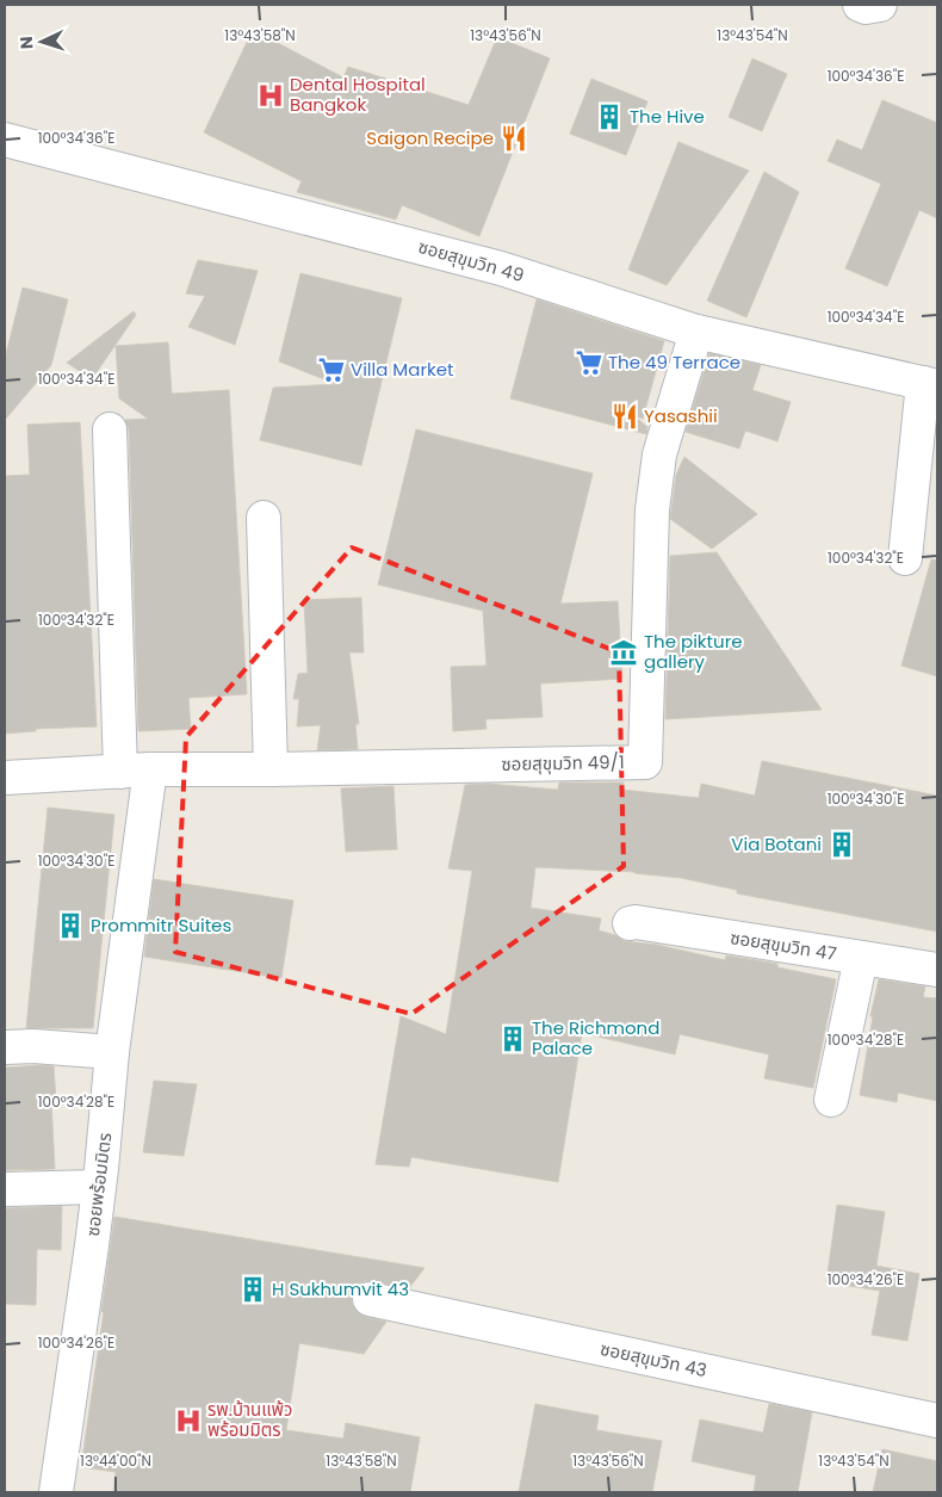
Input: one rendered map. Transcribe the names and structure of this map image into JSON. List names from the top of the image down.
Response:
{
  "streets": {
    "street": [
      "ซอยสุขุมวิท 49",
      "ซอยสุขุมวิท 49/1",
      "ซอยสุขุมวิท 47",
      "ซอยพร้อมมิตร",
      "ซอยสุขุมวิท 43"
    ]
  },
  "crossings": [
    ["ซอยสุขุมวิท 49", "ซอยสุขุมวิท 49/1"],
    ["ซอยสุขุมวิท 49/1", "ซอยพร้อมมิตร"]
  ],
  "places": {
    "hospital": ["Dental Hospital Bangkok", "รพ.บ้านแพ้ว พร้อมมิตร"],
    "building": [
      "The Hive",
      "Via Botani",
      "Prommitr Suites",
      "The Richmond Palace",
      "H Sukhumvit 43"
    ],
    "restaurant": ["Saigon Recipe", "Yasashii"],
    "supermarket": ["The 49 Terrace", "Villa Market"],
    "museum": ["The pikture gallery"]
  },
  "north": "left",
  "coordinates": [
    "13°43'58\"N",
    "13°43'56\"N",
    "13°43'54\"N",
    "100°34'36\"E",
    "100°34'34\"E",
    "100°34'32\"E",
    "100°34'30\"E",
    "100°34'28\"E",
    "100°34'26\"E",
    "13°44'00\"N"
  ]
}
